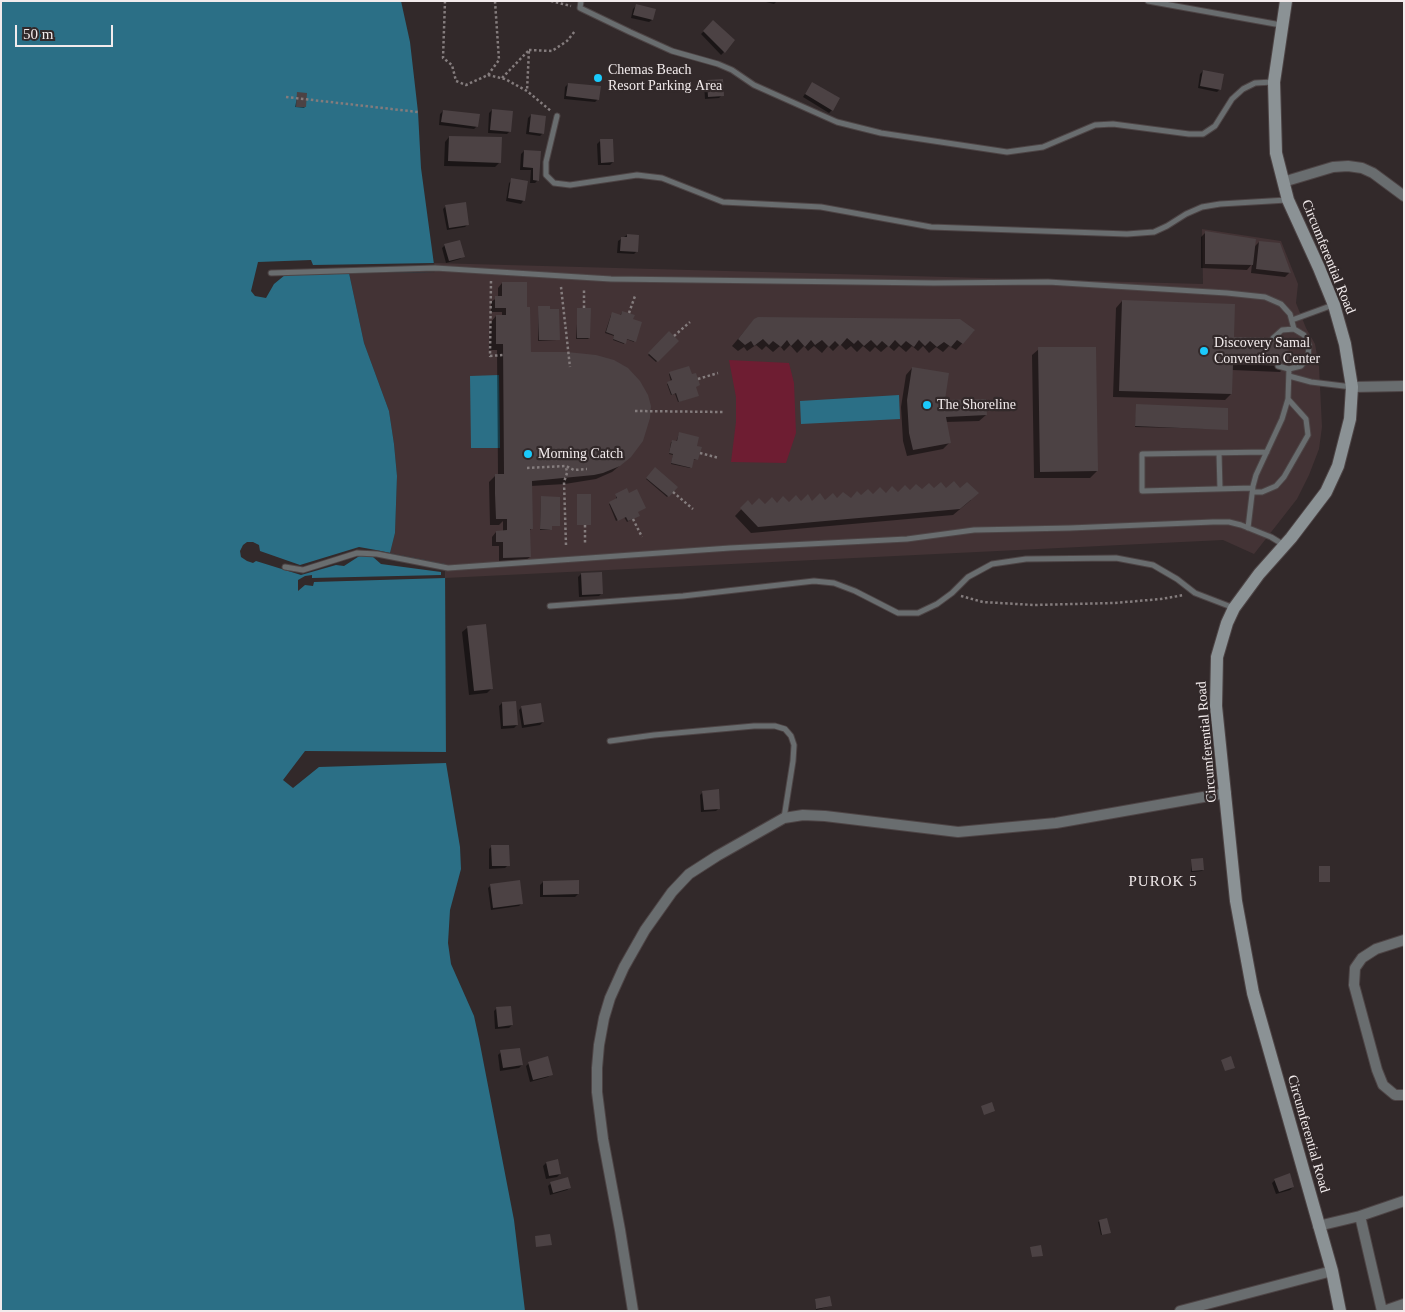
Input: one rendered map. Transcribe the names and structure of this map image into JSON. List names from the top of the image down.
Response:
{
  "streets": {
    "main road": ["Circumferential Road"]
  },
  "districts": ["PUROK 5"],
  "places": [
    "Chemas Beach Resort Parking Area",
    "Discovery Samal Convention Center",
    "The Shoreline",
    "Morning Catch"
  ],
  "scale_bar": "50 m"
}
